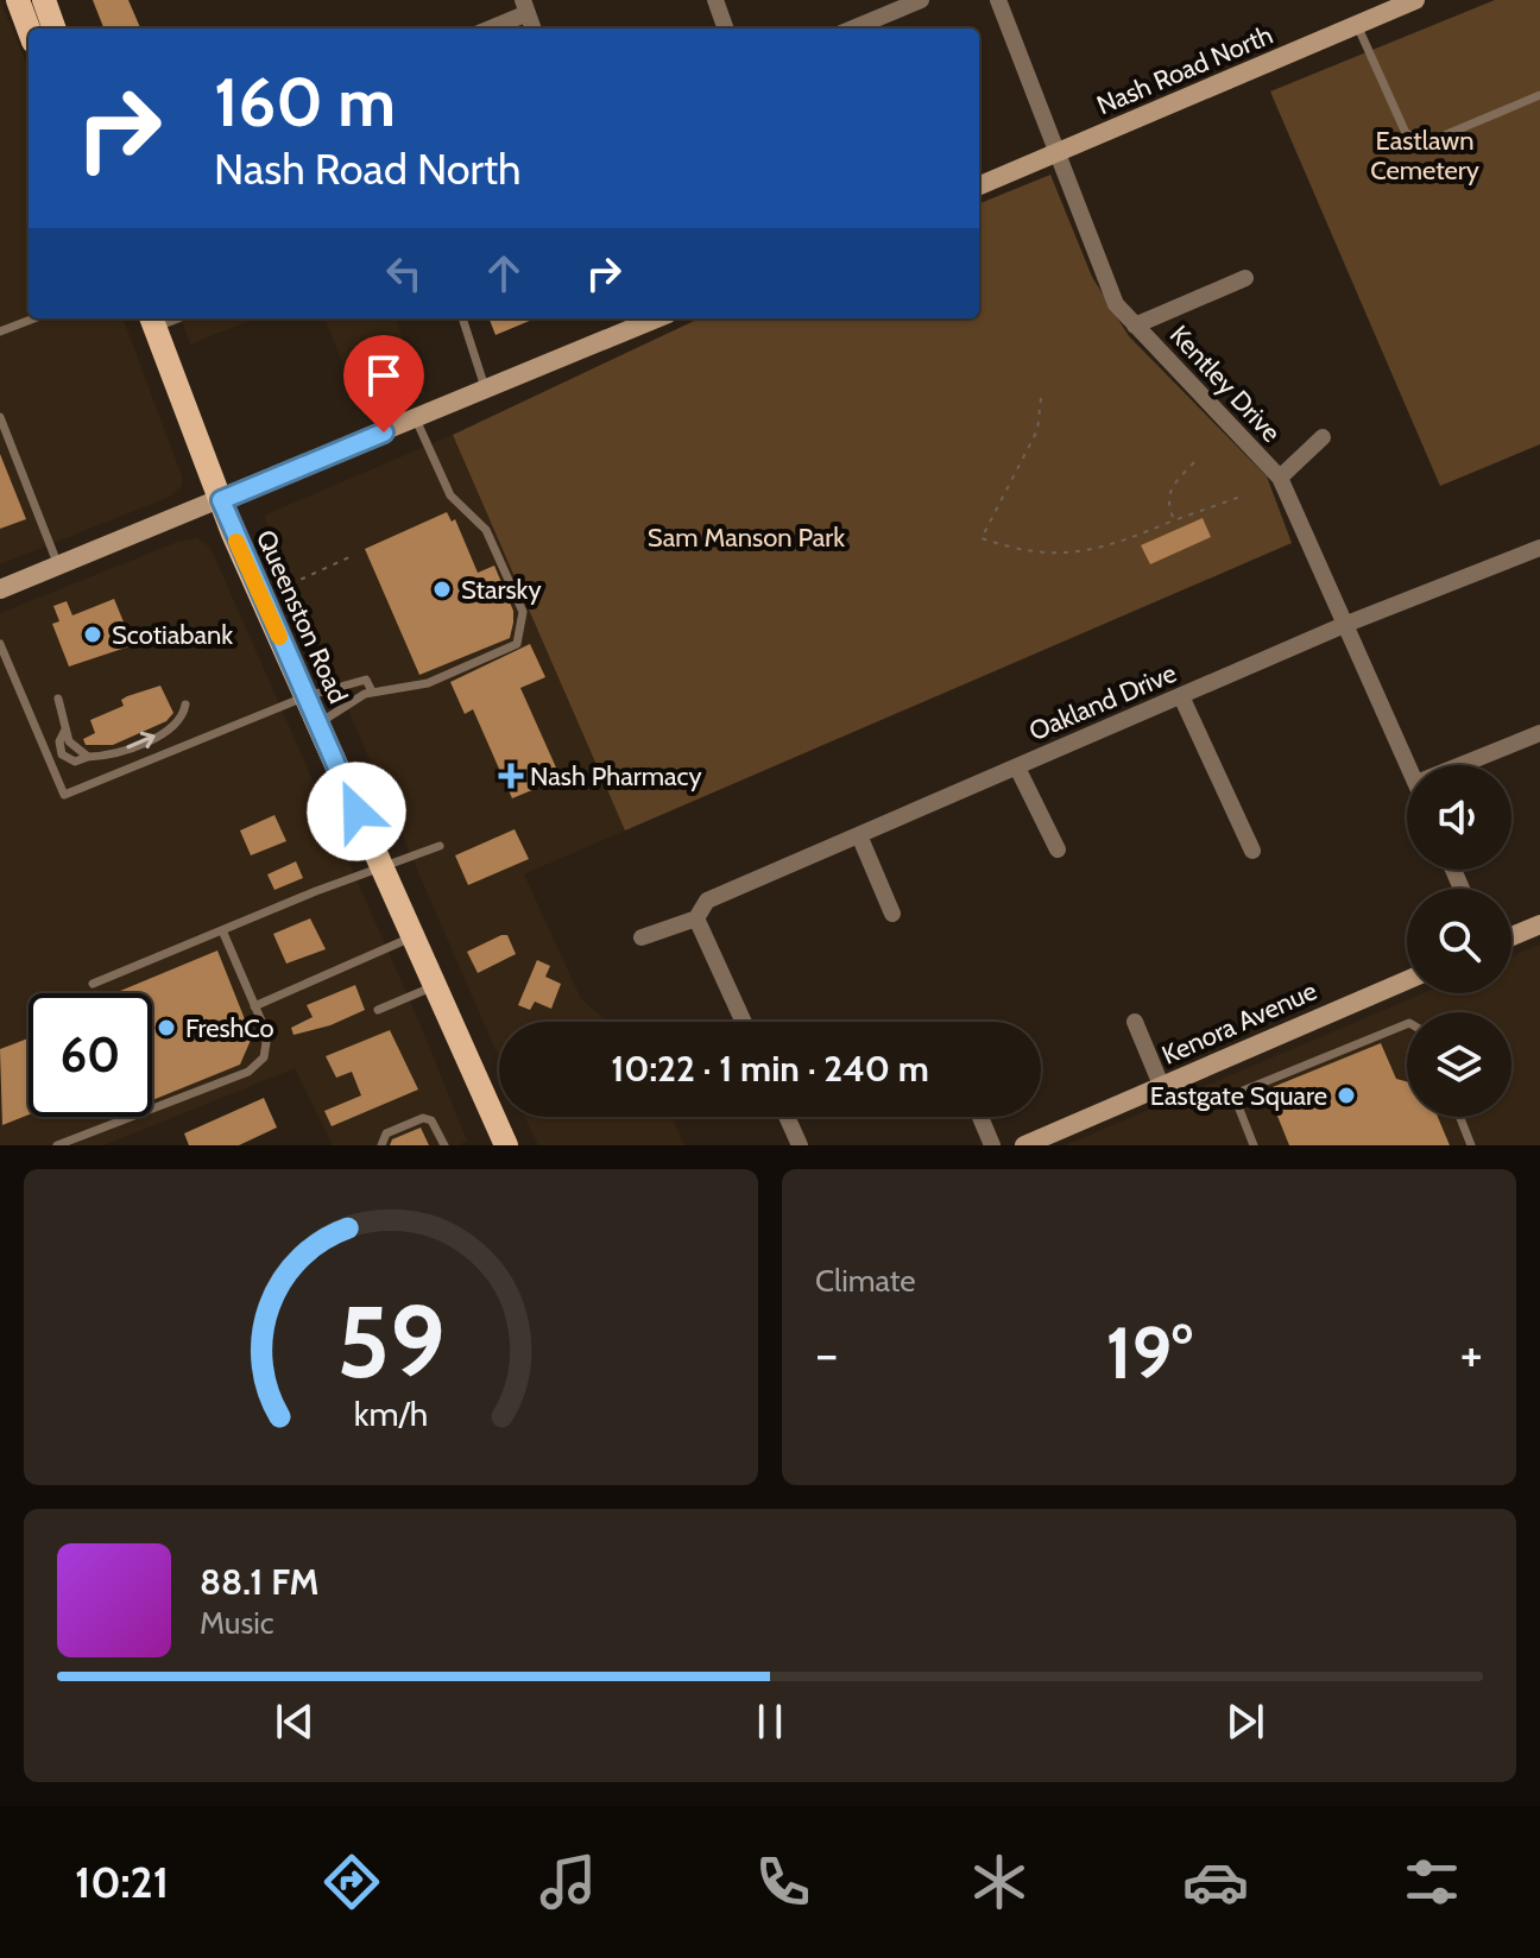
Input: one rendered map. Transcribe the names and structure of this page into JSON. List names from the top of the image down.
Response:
{
  "streets": {
    "main road": ["Nash Road North", "Queenston Road", "Kenora Avenue"],
    "street": ["Kentley Drive", "Oakland Drive"]
  },
  "crossings": [
    ["Nash Road North", "Kentley Drive"],
    ["Kentley Drive", "Oakland Drive"]
  ],
  "parks": ["Eastlawn Cemetery", "Sam Manson Park"],
  "places": {
    "other": [
      "Starsky",
      "Scotiabank",
      "FreshCo",
      "Eastgate Square"
    ],
    "health": ["Nash Pharmacy"]
  },
  "page": {
    "turn": ["160 m", "Nash Road North"],
    "limit": "60",
    "trip": "10:22 · 1 min · 240 m",
    "tile": "Climate",
    "heat": ["−", "19°", "+"],
    "song": ["88.1 FM", "Music"],
    "tabs": "10:21",
    "gauge": ["59", "km/h"]
  }
}
